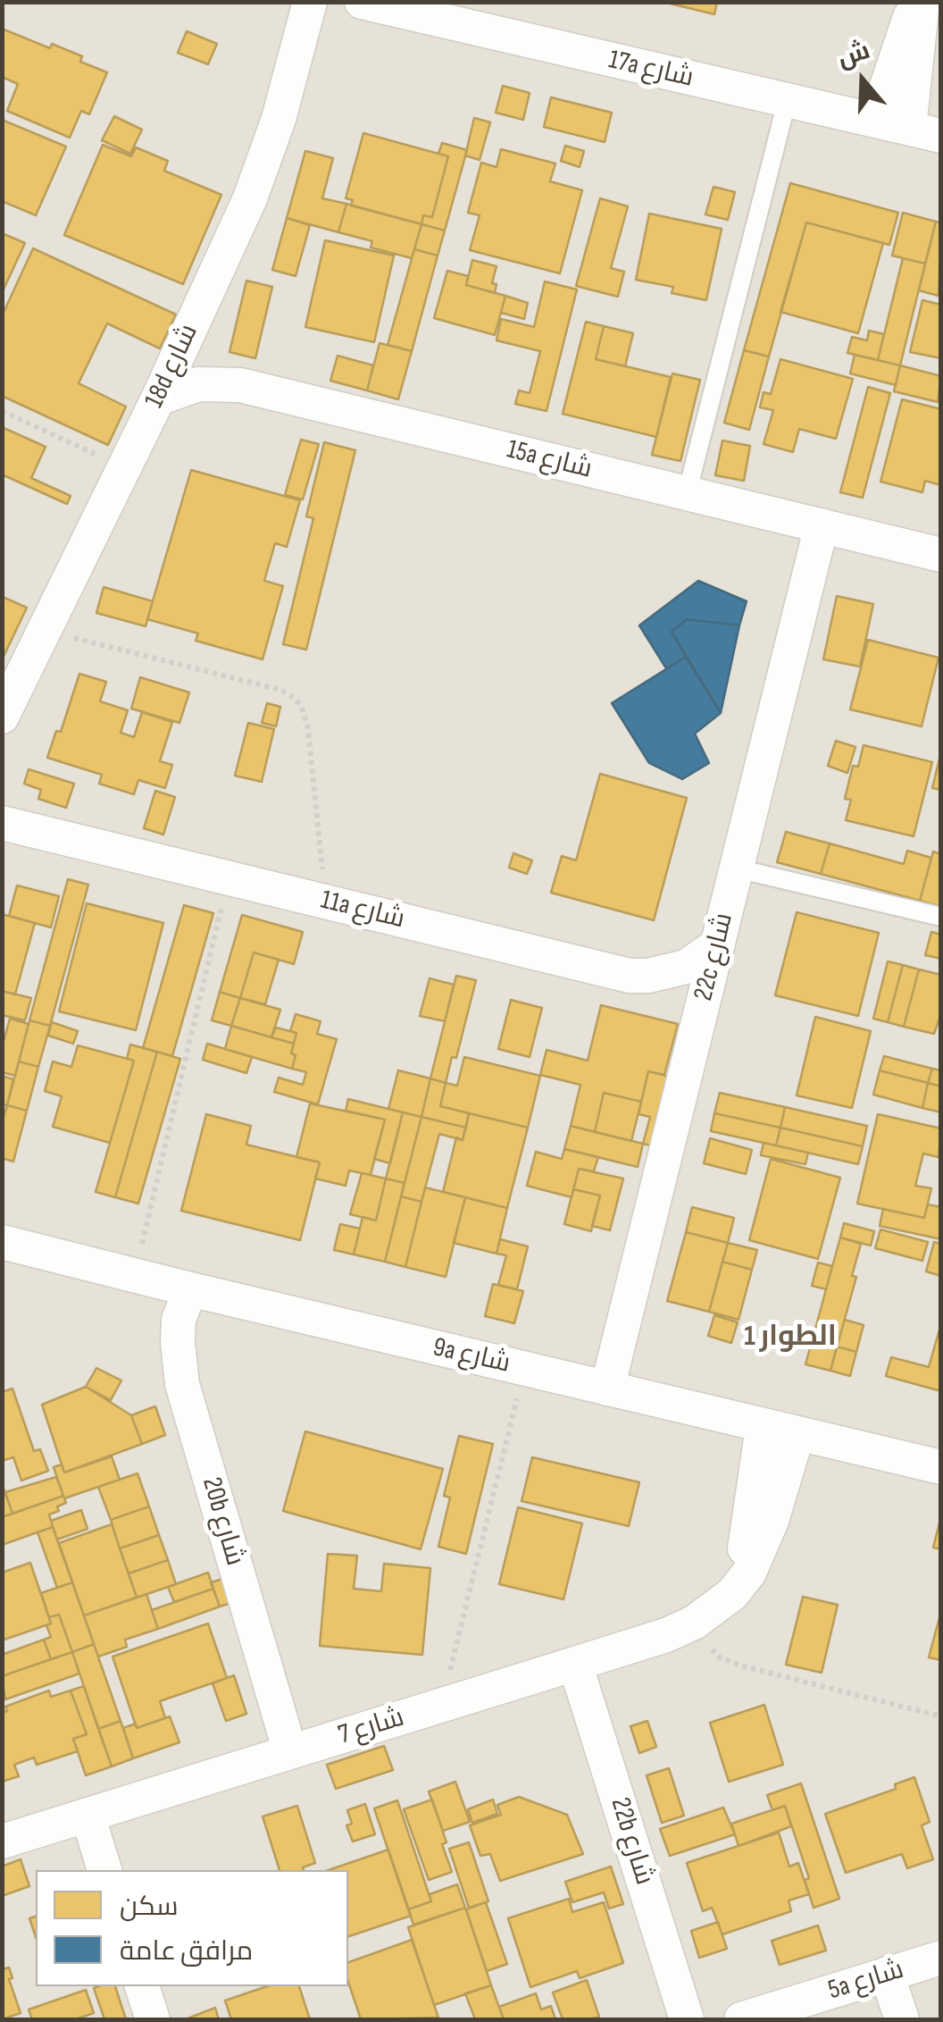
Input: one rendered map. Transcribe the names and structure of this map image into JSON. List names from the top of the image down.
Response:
{
  "streets": {
    "street": [
      "17a شارع",
      "18d شارع",
      "15a شارع",
      "11a شارع",
      "22c شارع",
      "9a شارع",
      "20b شارع",
      "شارع 7",
      "22b شارع",
      "5a شارع"
    ]
  },
  "crossings": [
    ["18d شارع", "15a شارع"],
    ["15a شارع", "22c شارع"],
    ["11a شارع", "22c شارع"],
    ["22c شارع", "9a شارع"],
    ["9a شارع", "20b شارع"],
    ["9a شارع", "شارع 7"],
    ["20b شارع", "شارع 7"],
    ["شارع 7", "22b شارع"]
  ],
  "districts": ["الطوار 1"],
  "legend": ["سكن", "مرافق عامة"],
  "north": "top"
}
